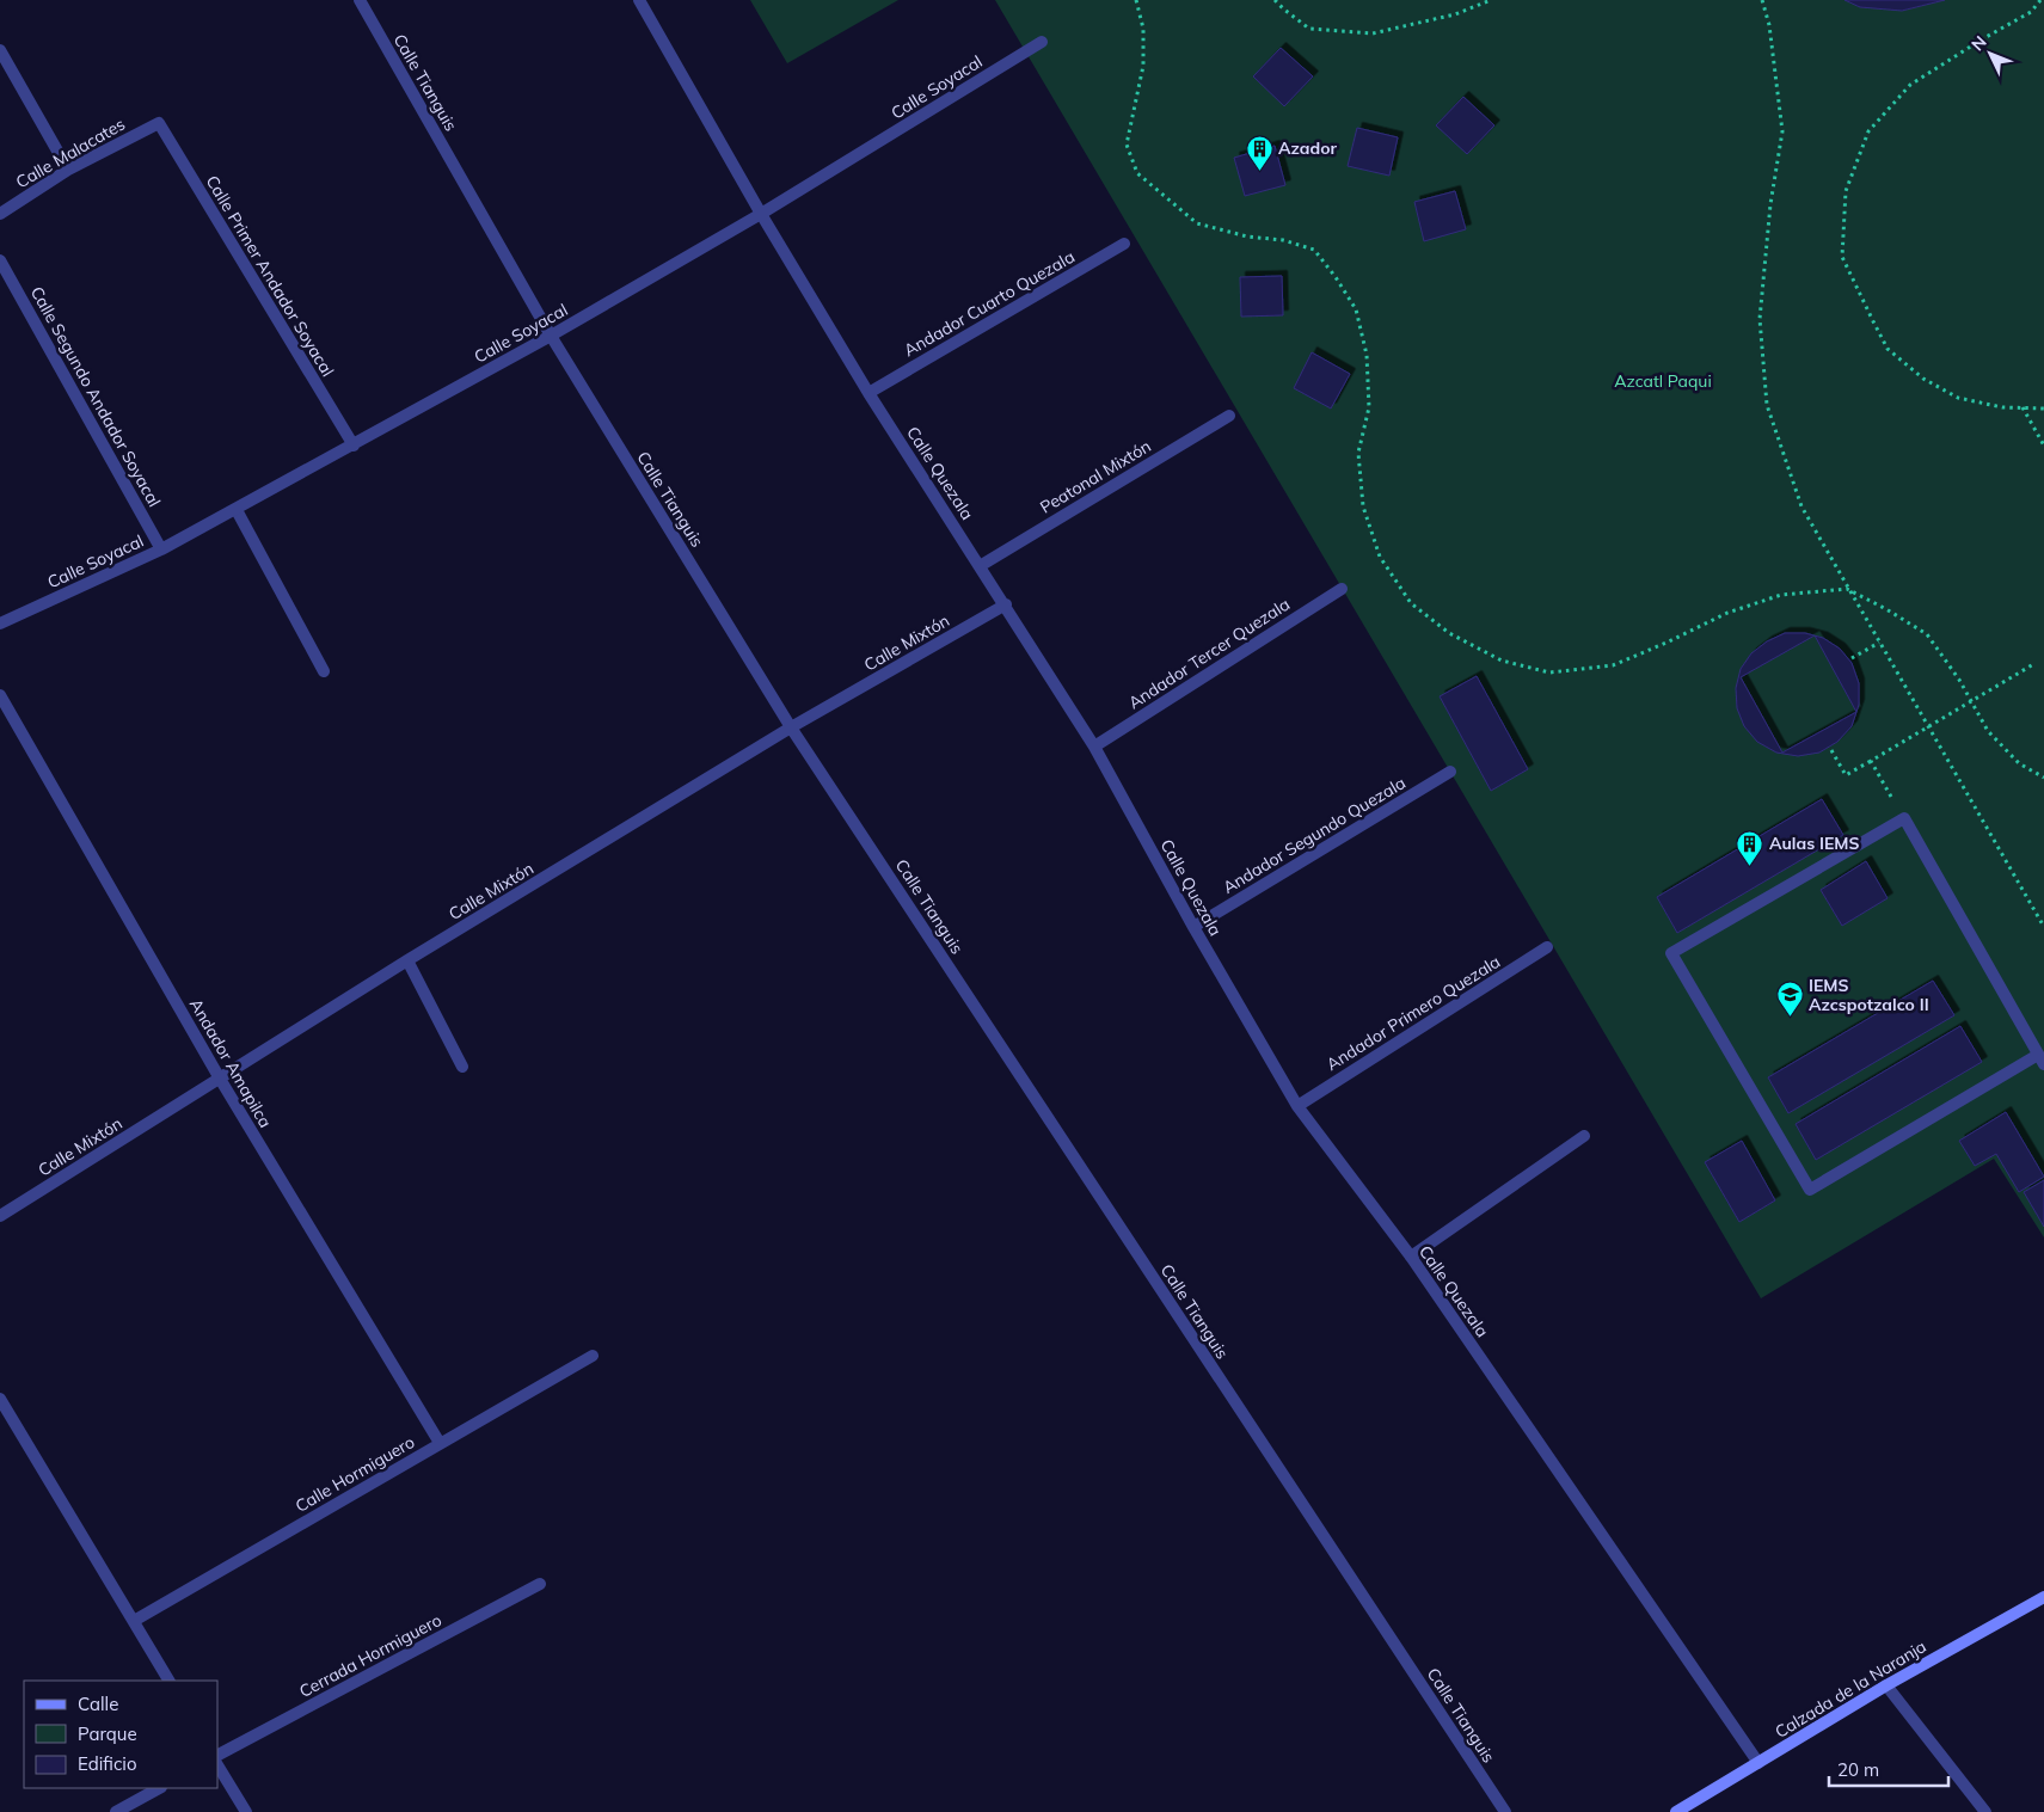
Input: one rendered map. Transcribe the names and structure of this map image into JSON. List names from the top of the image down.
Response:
{
  "streets": {
    "main road": ["Calzada de la Naranja"],
    "street": [
      "Calle Tianguis",
      "Calle Soyacal",
      "Calle Malacates",
      "Calle Primer Andador Soyacal",
      "Andador Cuarto Quezala",
      "Calle Segundo Andador Soyacal",
      "Calle Quezala",
      "Peatonal Mixtón",
      "Calle Mixtón",
      "Andador Tercer Quezala",
      "Andador Segundo Quezala",
      "Andador Primero Quezala",
      "Andador Amapilca",
      "Calle Hormiguero",
      "Cerrada Hormiguero"
    ]
  },
  "crossings": [
    ["Calle Tianguis", "Calle Soyacal"],
    ["Calle Tianguis", "Calle Mixtón"],
    ["Calle Soyacal", "Calle Primer Andador Soyacal"],
    ["Calle Soyacal", "Calle Segundo Andador Soyacal"],
    ["Calle Soyacal", "Calle Quezala"],
    ["Calle Malacates", "Calle Primer Andador Soyacal"],
    ["Andador Cuarto Quezala", "Calle Quezala"],
    ["Calle Quezala", "Peatonal Mixtón"],
    ["Calle Quezala", "Calle Mixtón"],
    ["Calle Quezala", "Andador Tercer Quezala"],
    ["Calle Quezala", "Andador Segundo Quezala"],
    ["Calle Quezala", "Andador Primero Quezala"],
    ["Calle Quezala", "Calzada de la Naranja"],
    ["Calle Mixtón", "Andador Amapilca"],
    ["Andador Amapilca", "Calle Hormiguero"]
  ],
  "parks": ["Azcatl Paqui"],
  "places": {
    "building": ["Azador", "Aulas IEMS"],
    "school or university": ["IEMS Azcspotzalco II"]
  },
  "legend": ["Calle", "Parque", "Edificio"],
  "scale_bar": "20 m",
  "north": "top left"
}
